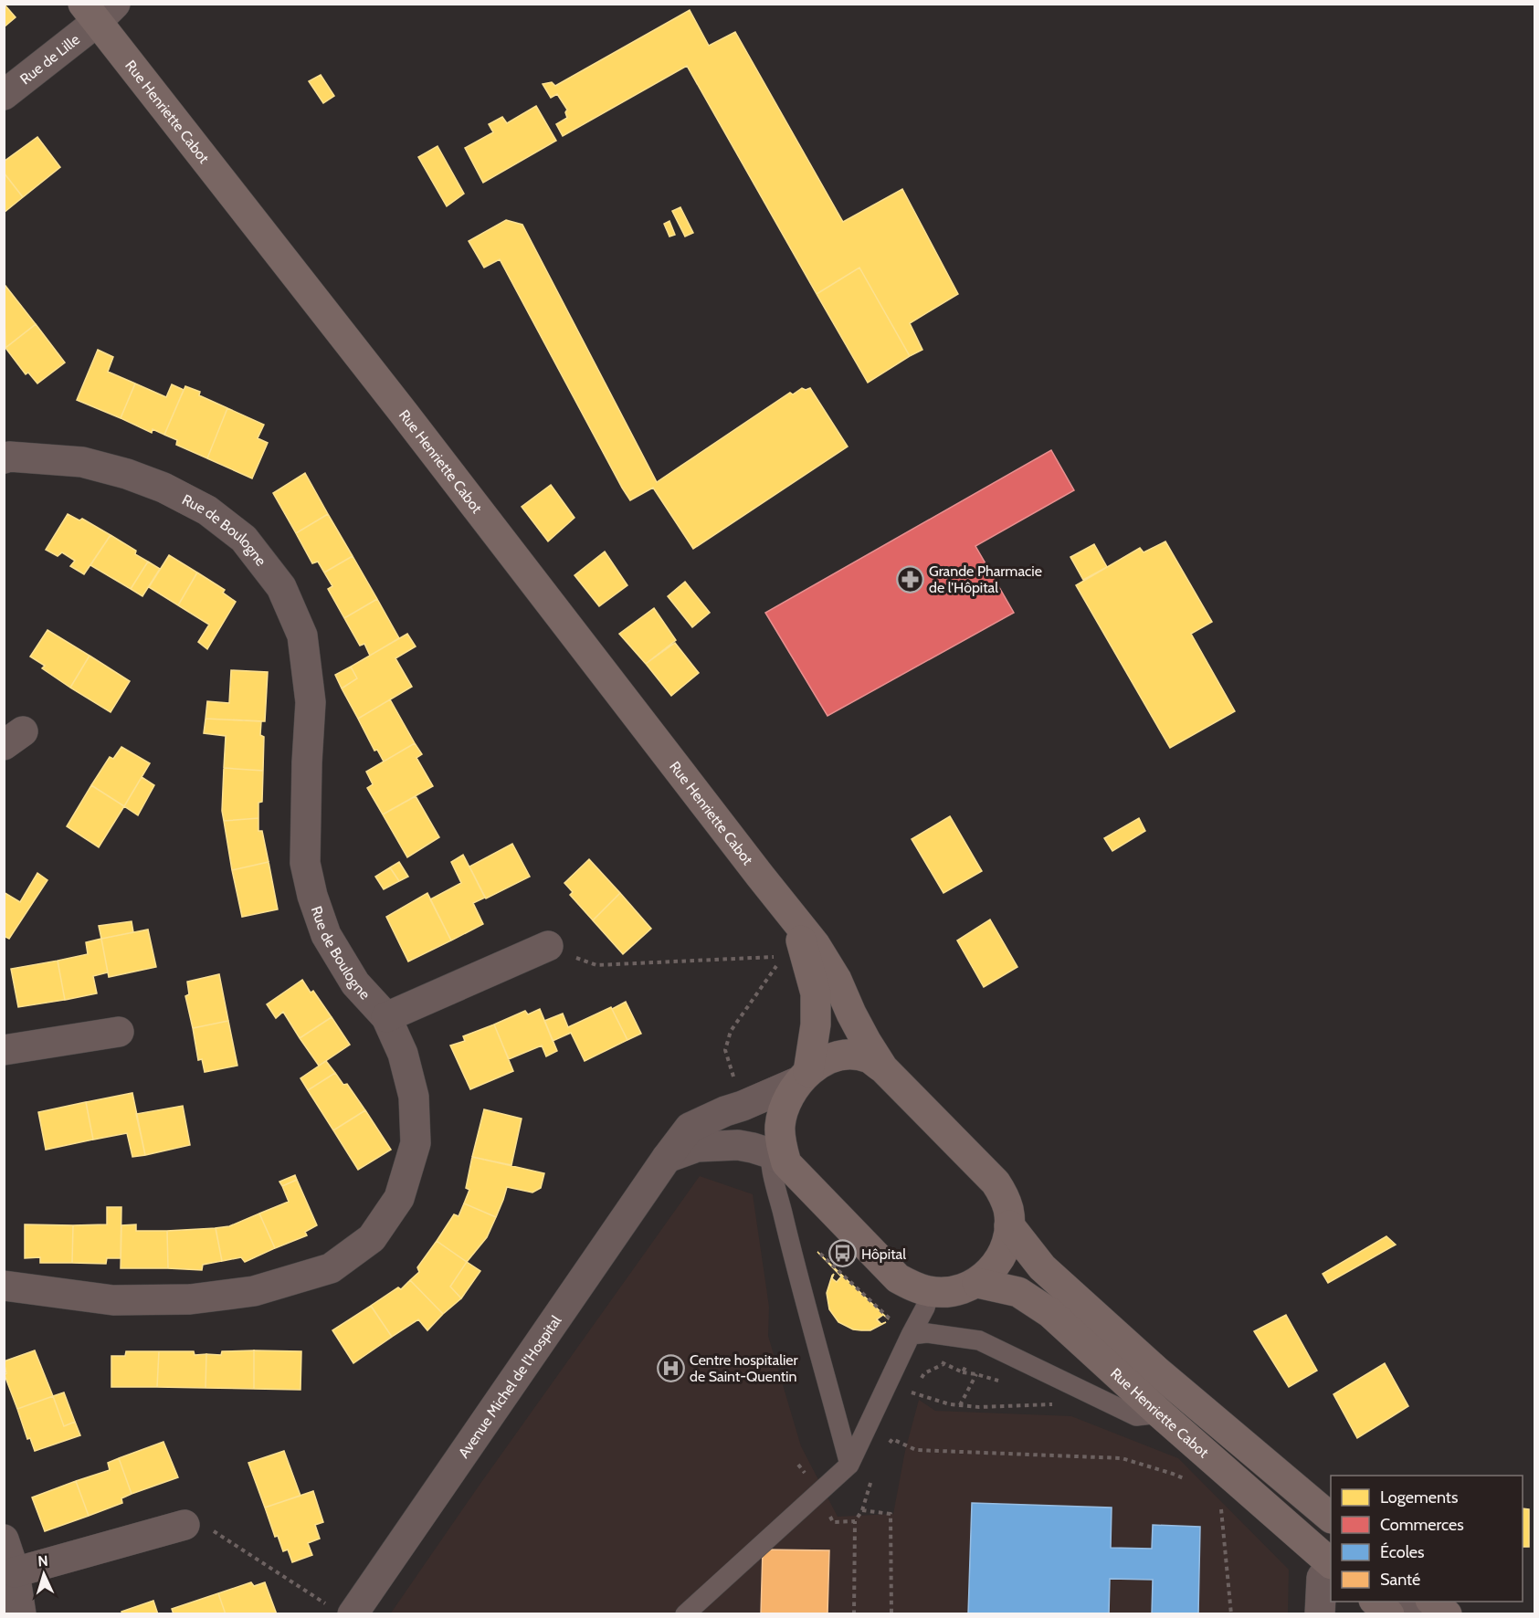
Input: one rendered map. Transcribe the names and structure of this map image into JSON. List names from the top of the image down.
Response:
{
  "streets": {
    "street": [
      "Rue de Lille",
      "Rue Henriette Cabot",
      "Rue de Boulogne",
      "Avenue Michel de l'Hospital"
    ]
  },
  "crossings": [
    ["Rue de Lille", "Rue Henriette Cabot"],
    ["Rue Henriette Cabot", "Avenue Michel de l'Hospital"]
  ],
  "places": {
    "pharmacy": ["Grande Pharmacie de l'Hôpital"],
    "bus stop": ["Hôpital"],
    "hospital": ["Centre hospitalier de Saint-Quentin"]
  },
  "legend": [
    "Logements",
    "Commerces",
    "Écoles",
    "Santé"
  ],
  "north": "top"
}
